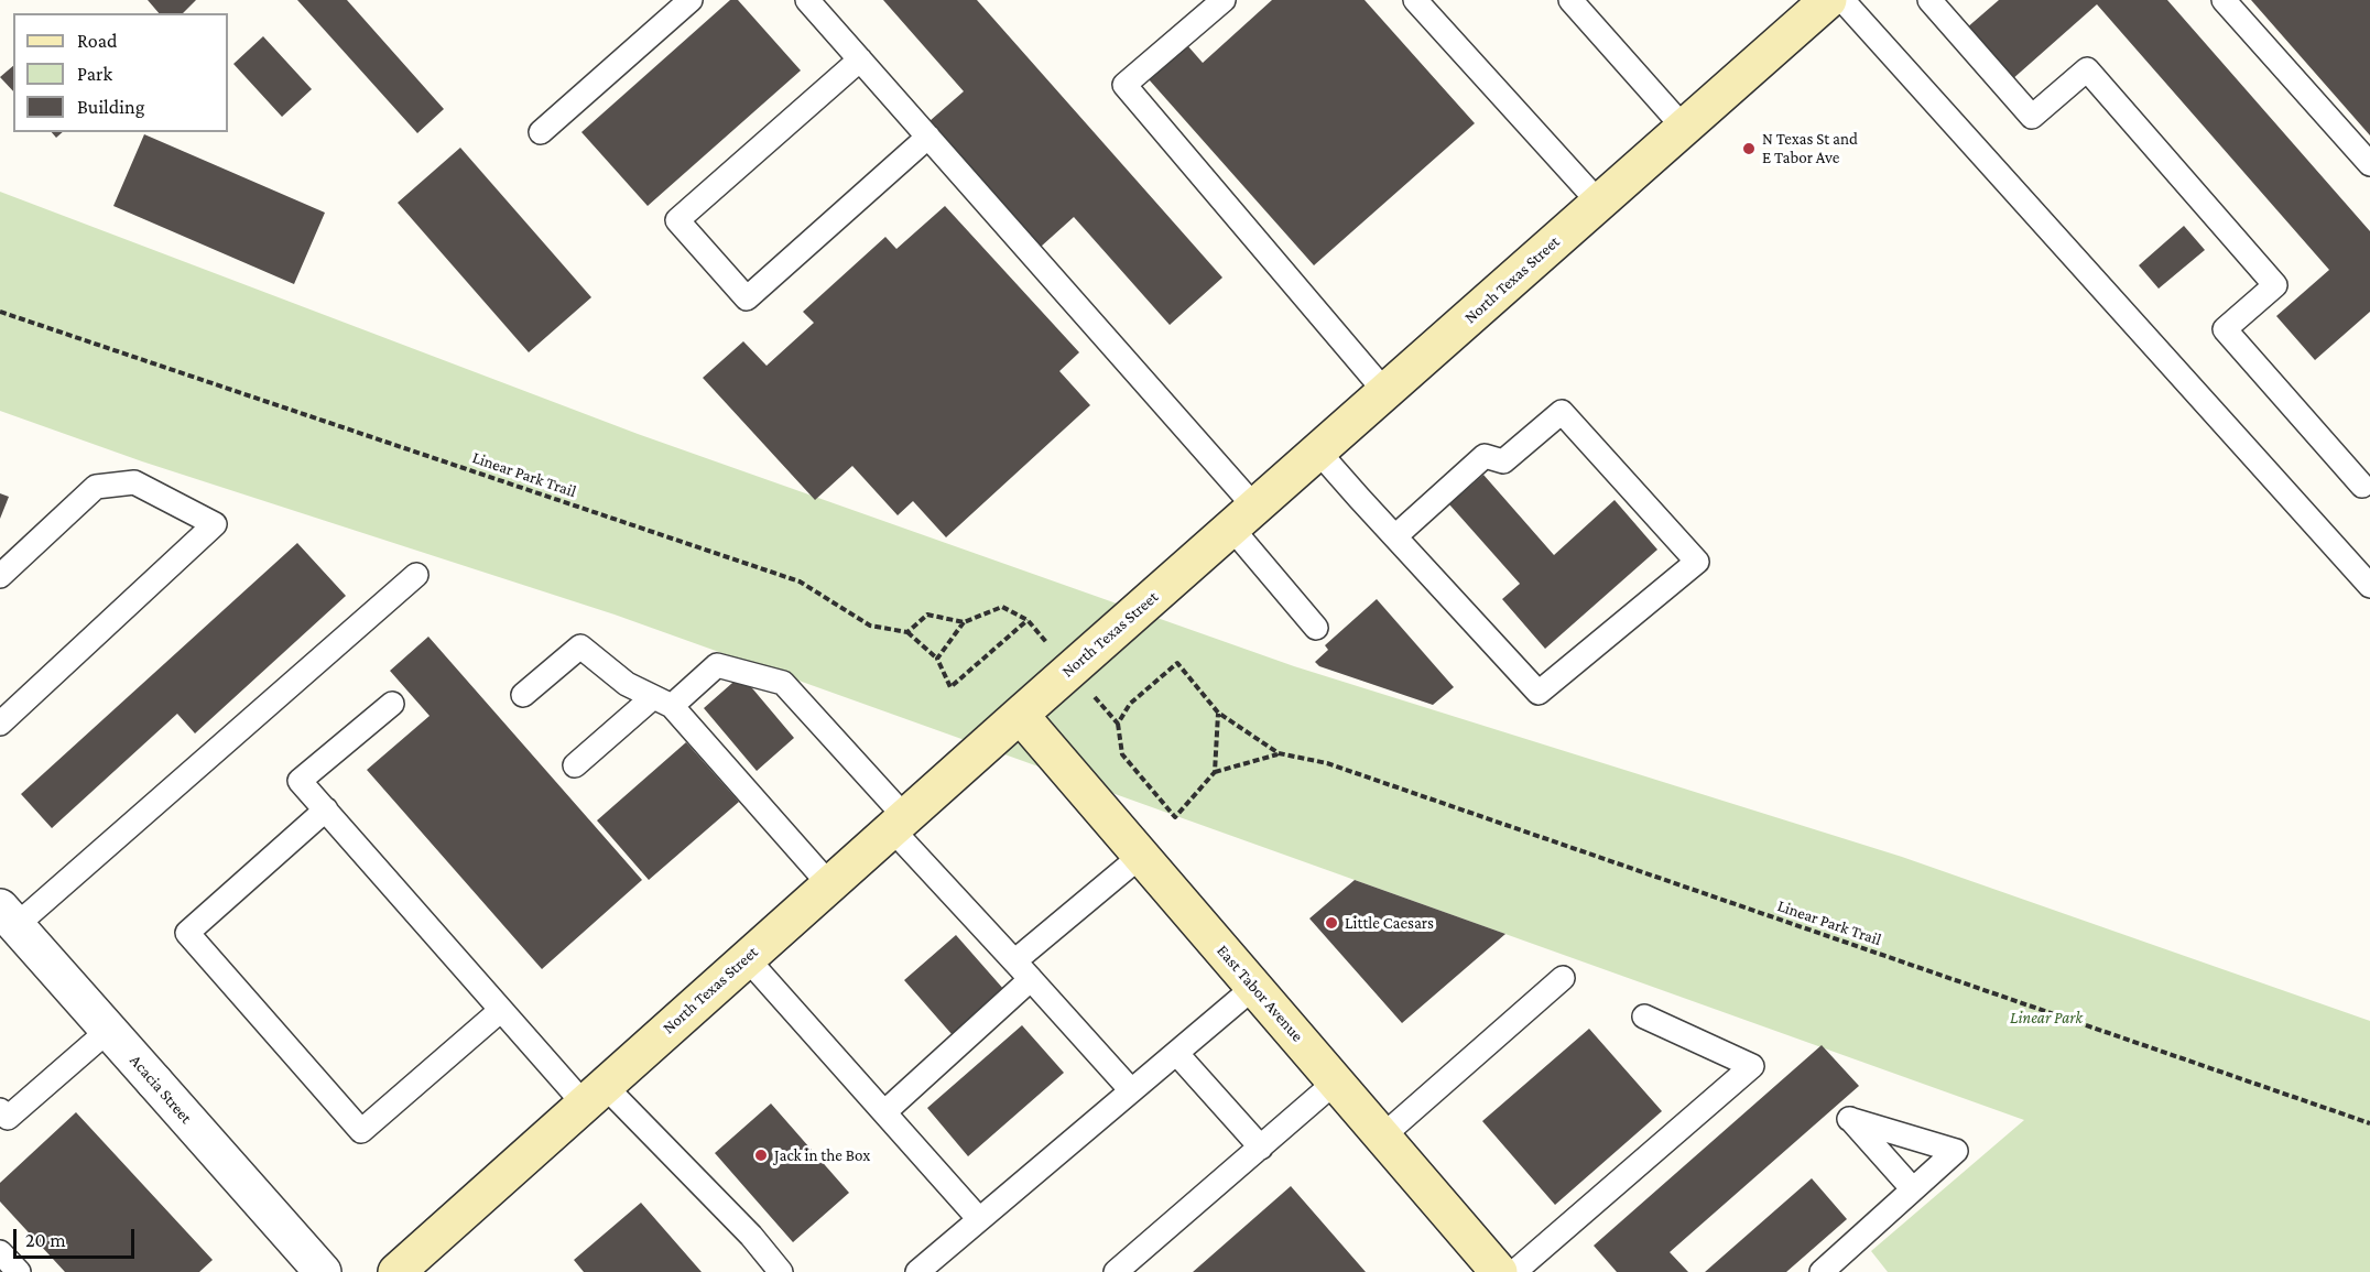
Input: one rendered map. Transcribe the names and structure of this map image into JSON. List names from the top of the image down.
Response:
{
  "streets": {
    "main road": ["North Texas Street", "East Tabor Avenue"],
    "street": ["Acacia Street"],
    "path": ["Linear Park Trail"]
  },
  "crossings": [
    ["North Texas Street", "East Tabor Avenue"]
  ],
  "parks": ["Linear Park"],
  "places": ["N Texas St and E Tabor Ave", "Little Caesars", "Jack in the Box"],
  "legend": ["Road", "Park", "Building"],
  "scale_bar": "20 m"
}
